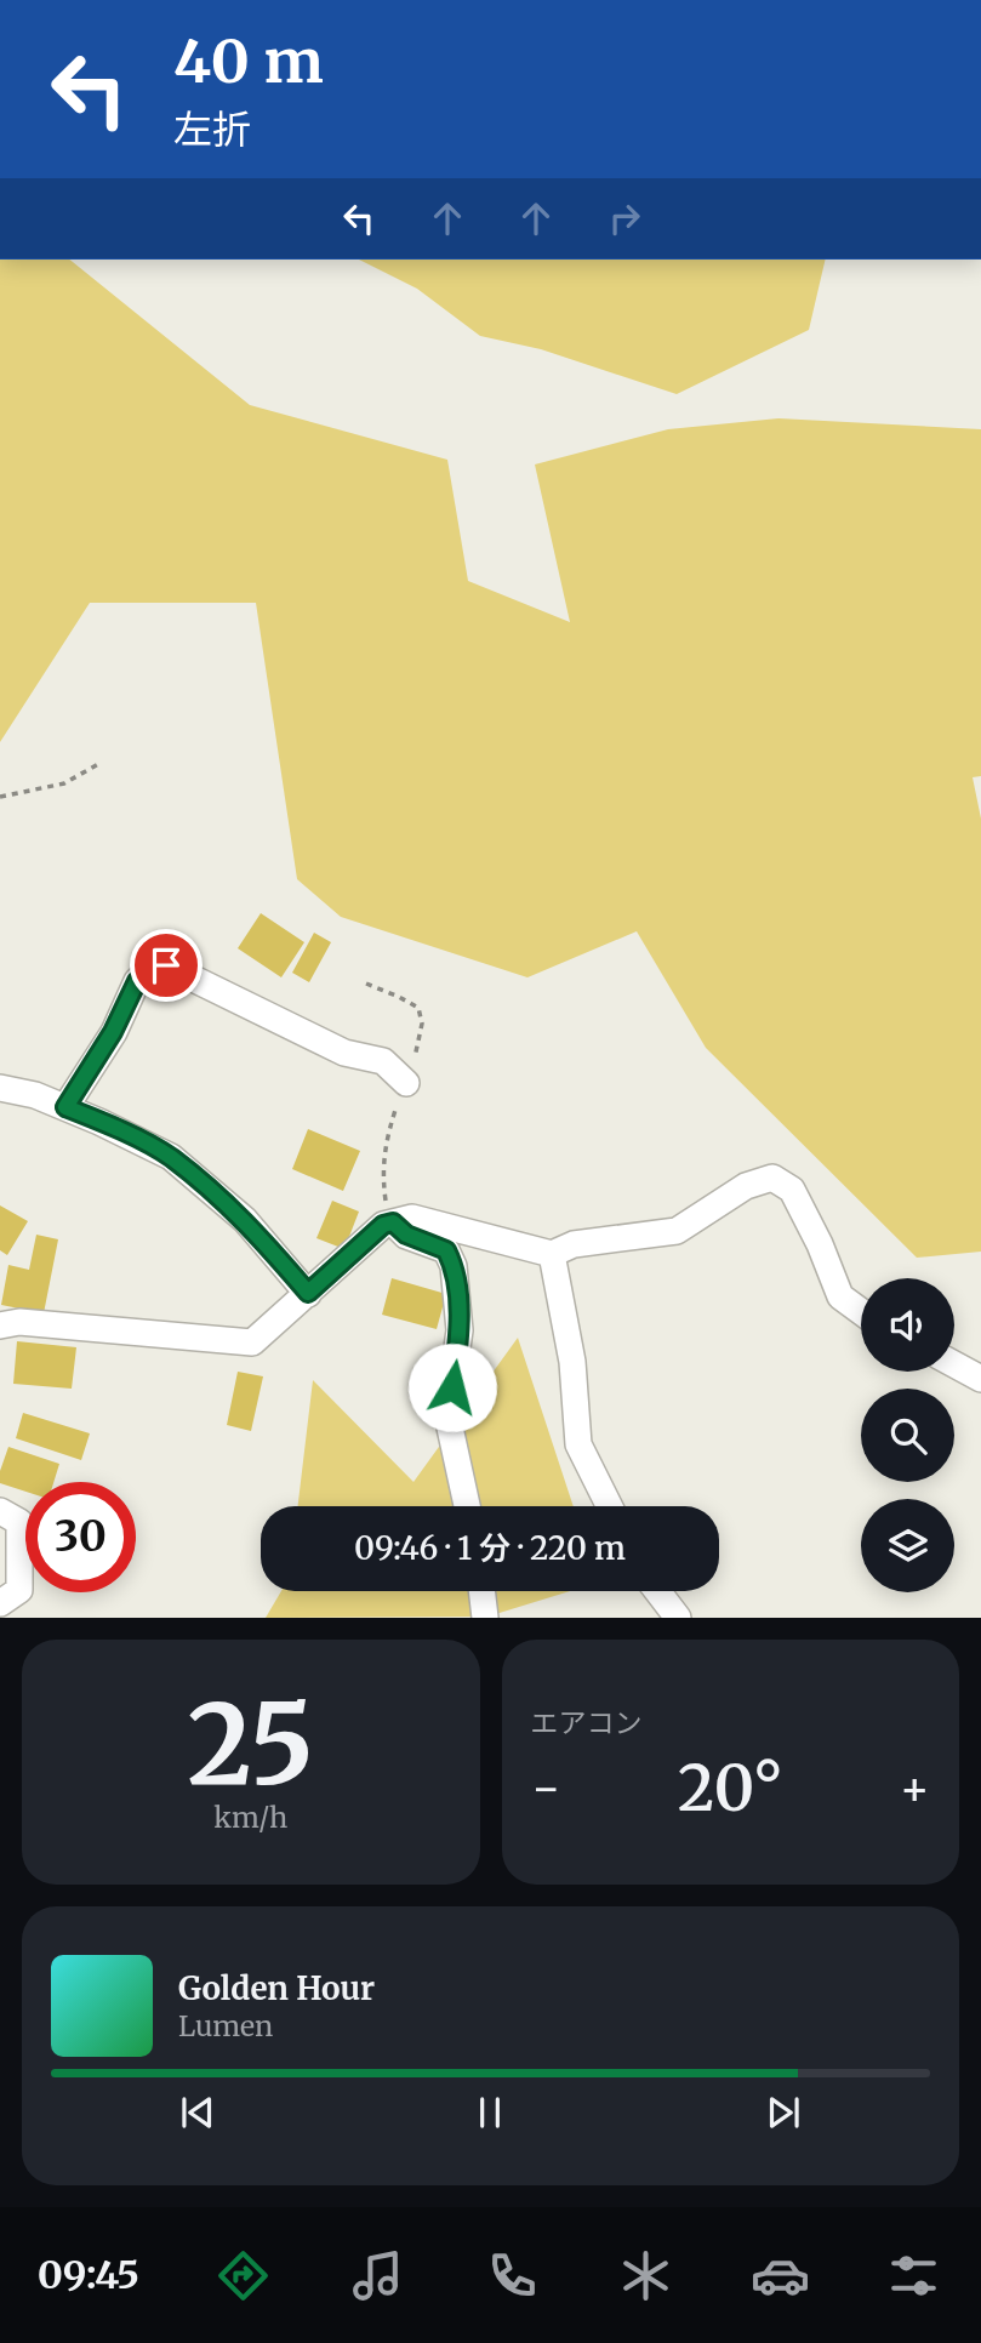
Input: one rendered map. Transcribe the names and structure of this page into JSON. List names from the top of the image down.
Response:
{
  "page": {
    "turn": ["40 m", "左折"],
    "limit": "30",
    "trip": "09:46 · 1 分 · 220 m",
    "tile": [
      ["25", "km/h"],
      "エアコン"
    ],
    "heat": ["−", "20°", "+"],
    "song": ["Golden Hour", "Lumen"],
    "tabs": "09:45"
  }
}
